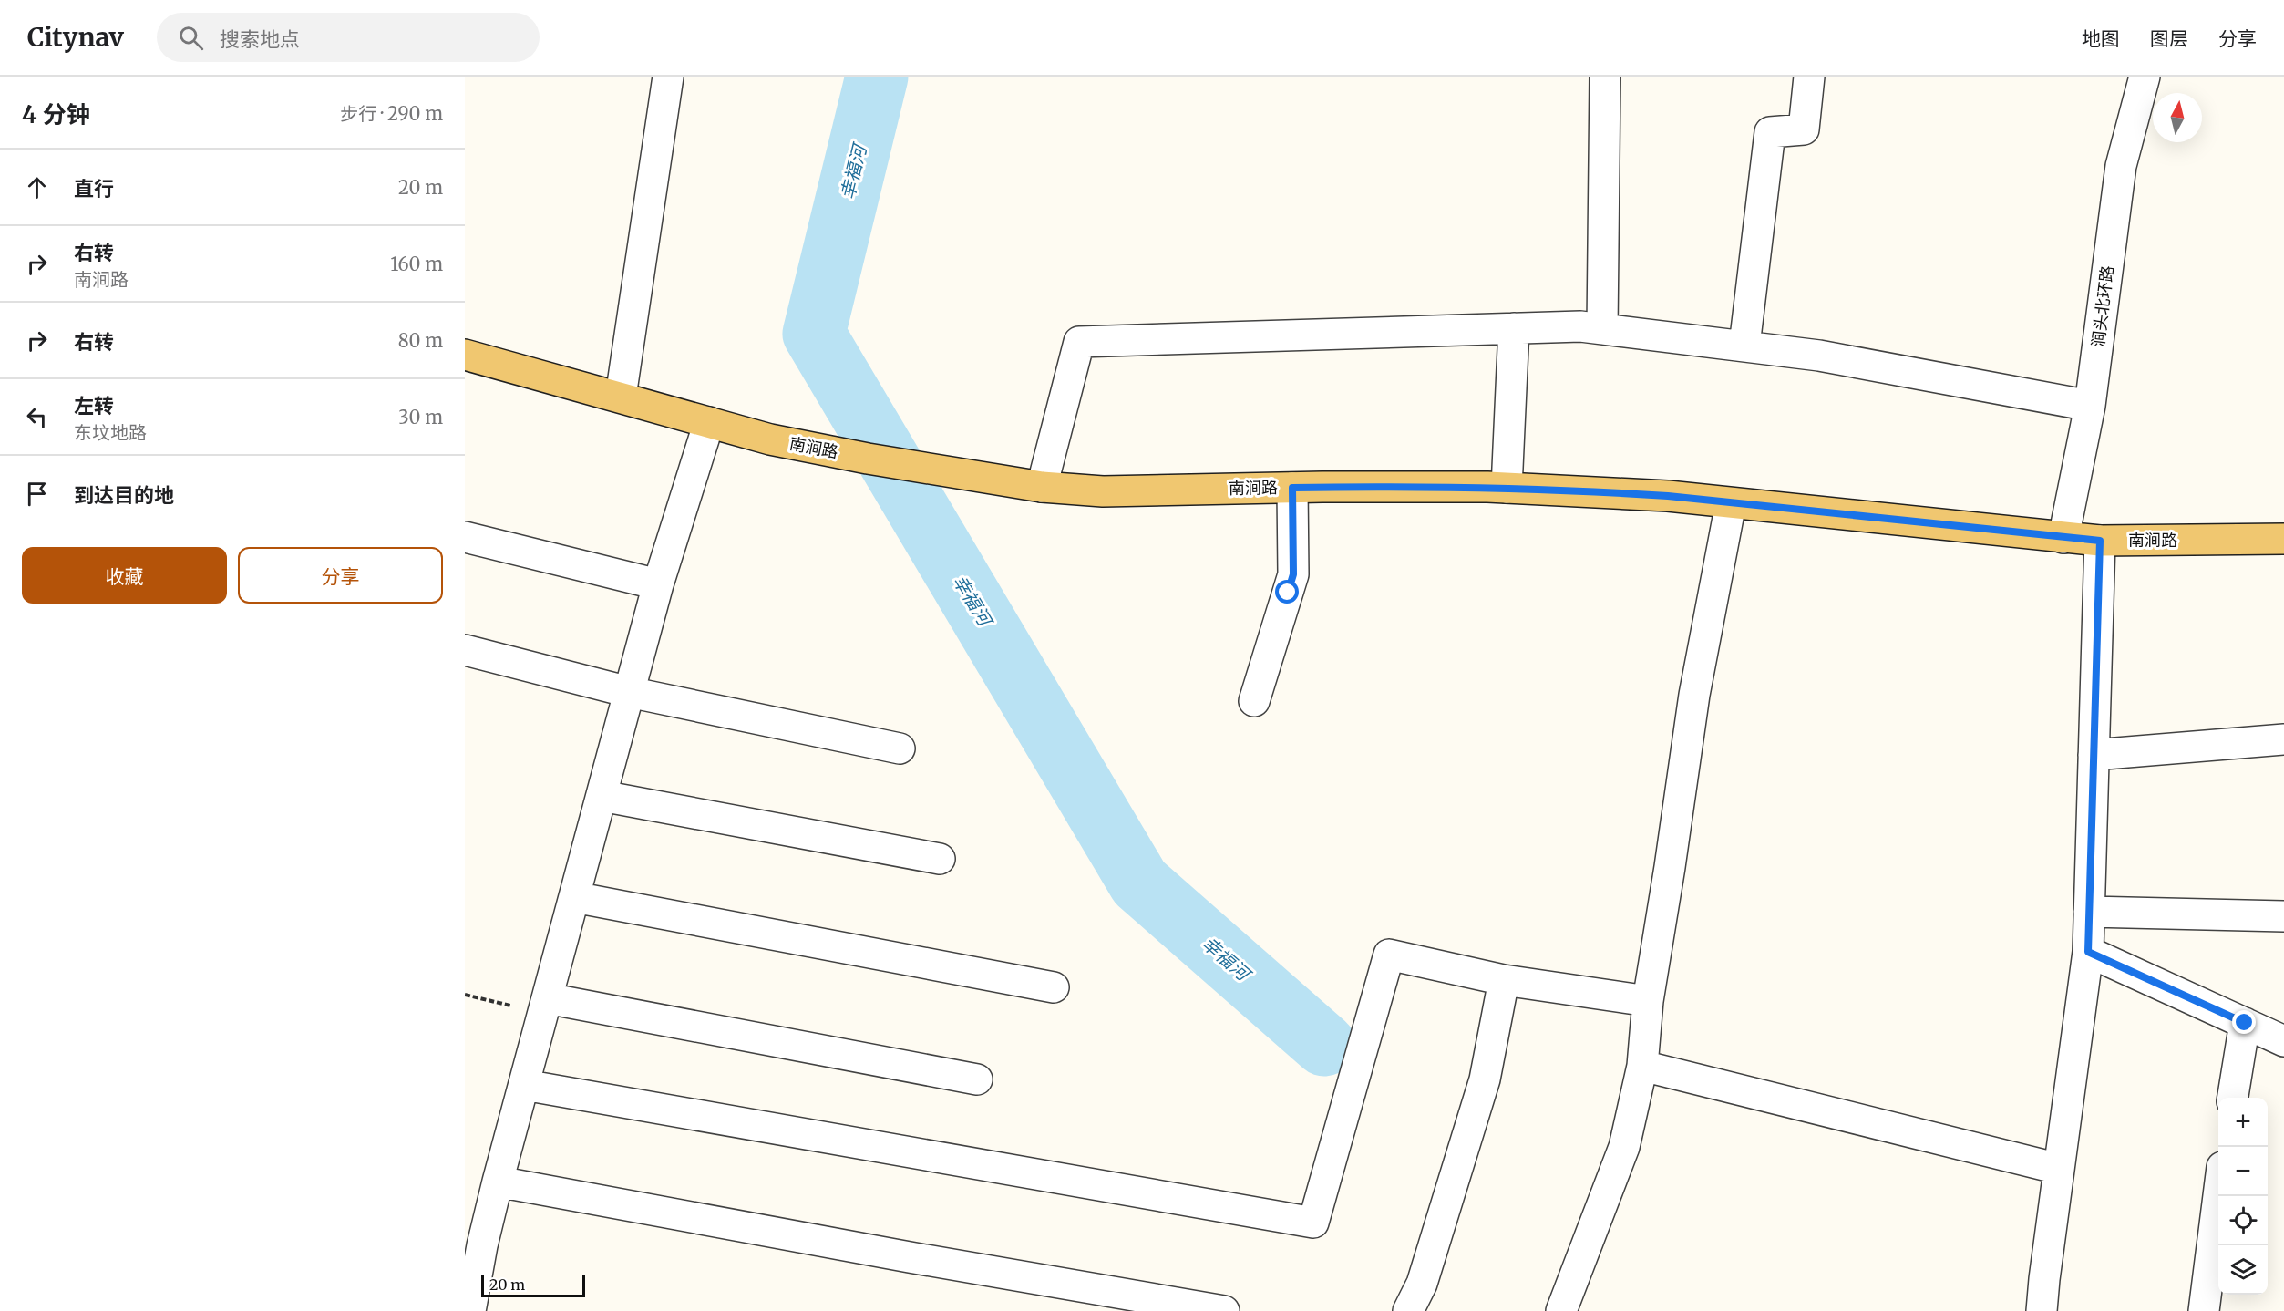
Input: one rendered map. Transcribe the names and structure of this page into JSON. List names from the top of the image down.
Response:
{
  "streets": {
    "main road": ["南涧路"],
    "street": ["涧头北环路"]
  },
  "crossings": [
    ["涧头北环路", "南涧路"]
  ],
  "water": ["幸福河"],
  "scale_bar": "20 m",
  "north": "top",
  "page": {
    "header": "Citynav",
    "search": "搜索地点",
    "nav": ["地图", "图层", "分享"],
    "heading": ["4 分钟", "步行 · 290 m"],
    "list": [
      ["直行", "20 m"],
      ["右转", "南涧路", "160 m"],
      ["右转", "80 m"],
      ["左转", "东坟地路", "30 m"],
      "到达目的地"
    ],
    "buttons": ["收藏", "分享"],
    "map_buttons": ["+", "−"],
    "scale": "20 m"
  }
}
